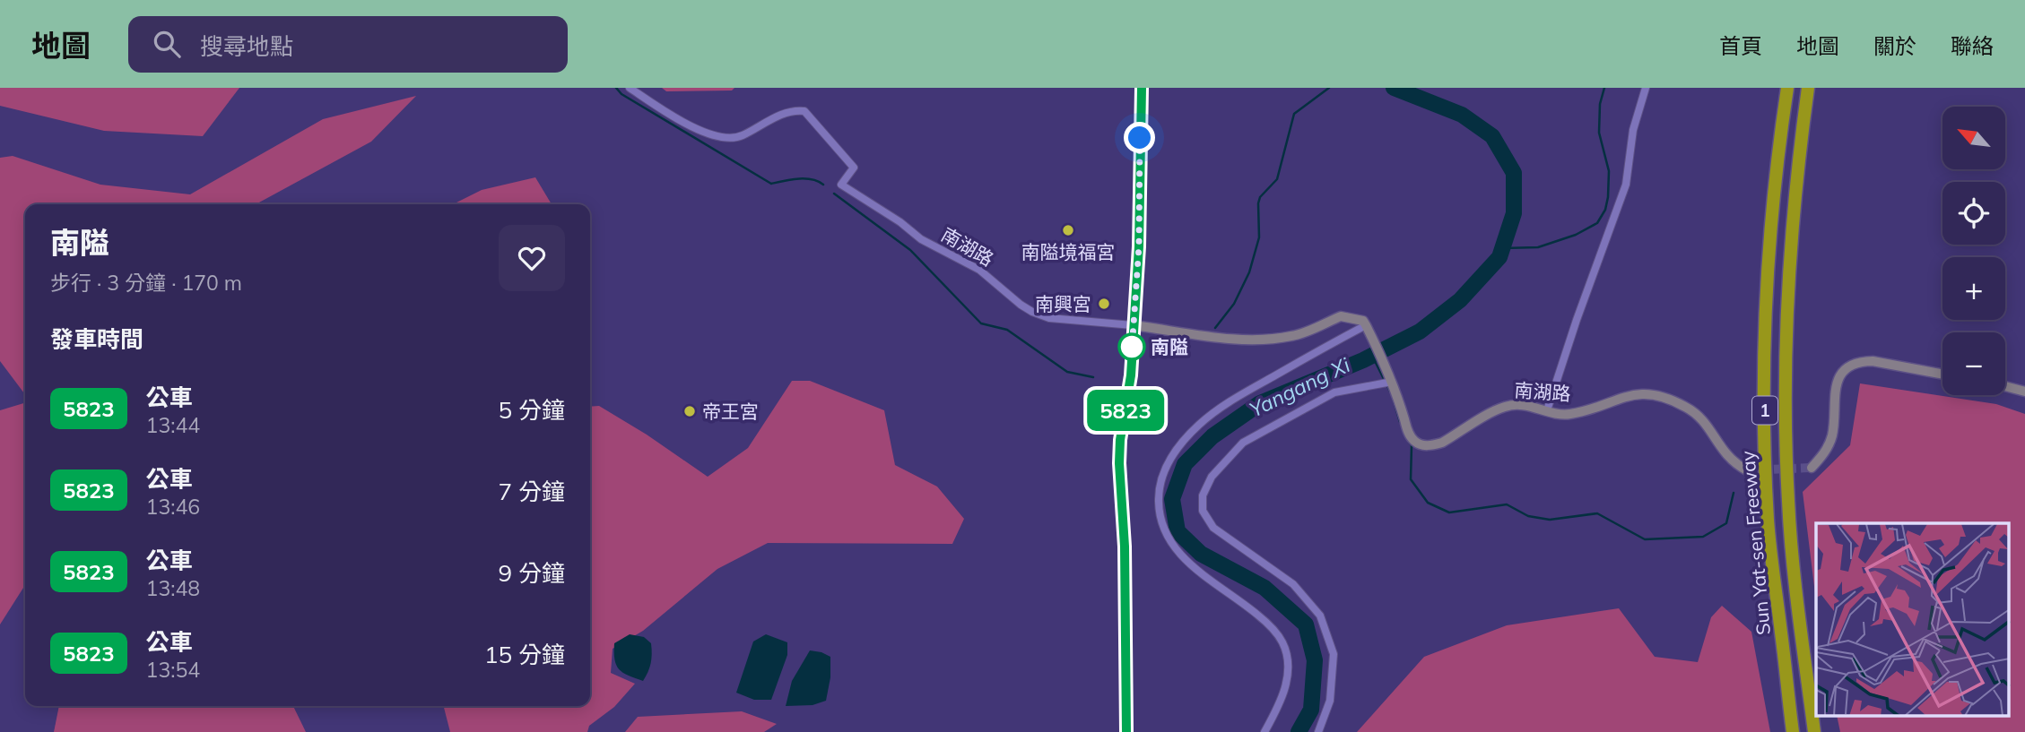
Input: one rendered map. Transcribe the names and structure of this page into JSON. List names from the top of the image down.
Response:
{
  "streets": {
    "highway": ["1", "Sun Yat-sen Freeway"],
    "street": ["南湖路"]
  },
  "water": ["Yangang Xi"],
  "places": [
    "南隘境福宮",
    "南興宮",
    "南隘",
    "帝王宮"
  ],
  "lines": ["bus line 5823"],
  "north": "top left",
  "page": {
    "header": "地圖",
    "search": "搜尋地點",
    "nav": [
      "首頁",
      "地圖",
      "關於",
      "聯絡"
    ],
    "on_map": "5823",
    "map_buttons": ["+", "−"],
    "heading": [
      ["南隘", "步行 · 3 分鐘 · 170 m"],
      "發車時間"
    ],
    "list": [
      {
        "mark": "5823",
        "name": "公車",
        "note": "13:44",
        "value": "5 分鐘"
      },
      {
        "mark": "5823",
        "name": "公車",
        "note": "13:46",
        "value": "7 分鐘"
      },
      {
        "mark": "5823",
        "name": "公車",
        "note": "13:48",
        "value": "9 分鐘"
      },
      {
        "mark": "5823",
        "name": "公車",
        "note": "13:54",
        "value": "15 分鐘"
      }
    ]
  }
}
